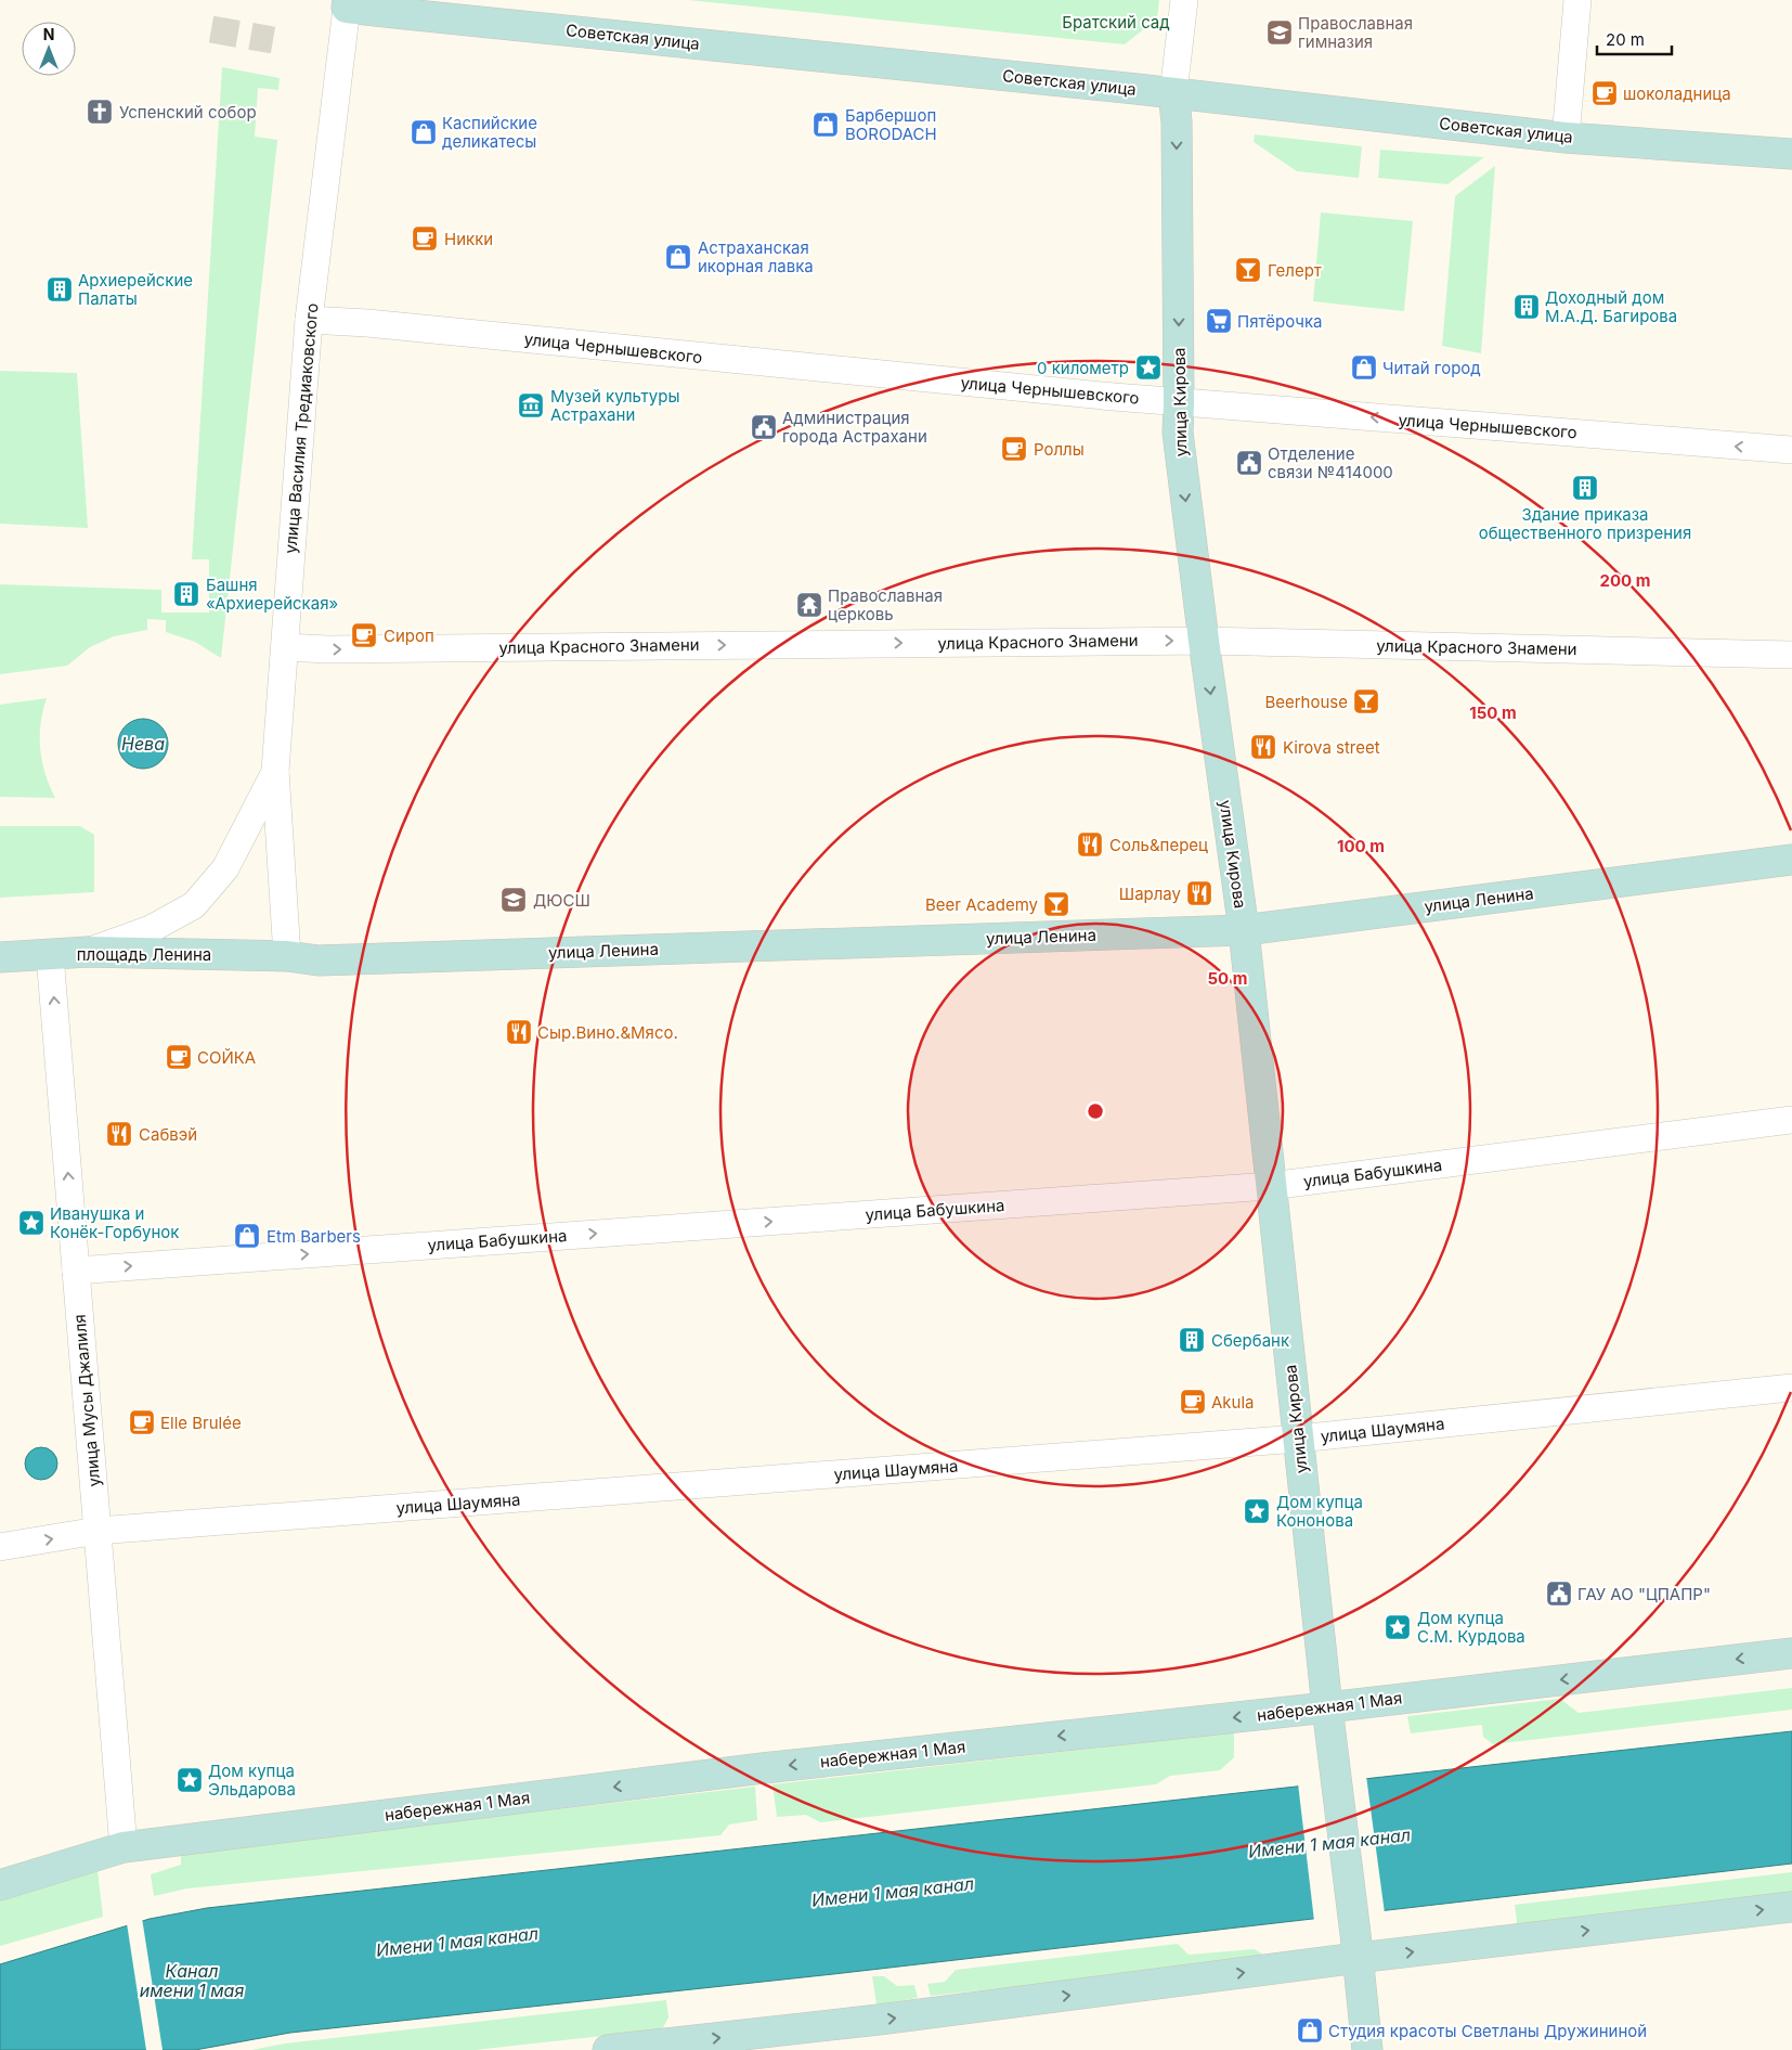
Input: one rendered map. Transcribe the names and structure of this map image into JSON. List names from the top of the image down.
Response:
{
  "streets": {
    "main road": [
      "Советская улица",
      "улица Кирова",
      "улица Ленина",
      "площадь Ленина",
      "набережная 1 Мая"
    ],
    "street": [
      "улица Чернышевского",
      "улица Василия Тредиаковского",
      "улица Красного Знамени",
      "улица Бабушкина",
      "улица Мусы Джалиля",
      "улица Шаумяна"
    ]
  },
  "crossings": [
    ["Советская улица", "улица Кирова"],
    ["Советская улица", "улица Василия Тредиаковского"],
    ["улица Чернышевского", "улица Кирова"],
    ["улица Чернышевского", "улица Василия Тредиаковского"],
    ["улица Кирова", "улица Красного Знамени"],
    ["улица Кирова", "улица Ленина"],
    ["улица Кирова", "улица Бабушкина"],
    ["улица Кирова", "улица Шаумяна"],
    ["улица Кирова", "набережная 1 Мая"],
    ["улица Василия Тредиаковского", "улица Красного Знамени"],
    ["улица Василия Тредиаковского", "улица Ленина"],
    ["улица Василия Тредиаковского", "площадь Ленина"],
    ["улица Ленина", "площадь Ленина"],
    ["площадь Ленина", "улица Мусы Джалиля"],
    ["улица Бабушкина", "улица Мусы Джалиля"],
    ["улица Мусы Джалиля", "улица Шаумяна"],
    ["улица Мусы Джалиля", "набережная 1 Мая"]
  ],
  "one_way": [
    "улица Чернышевского",
    "улица Кирова",
    "улица Красного Знамени",
    "улица Бабушкина",
    "улица Мусы Джалиля"
  ],
  "water": ["Нева", "Имени 1 мая канал", "Канал имени 1 мая"],
  "parks": ["Братский сад"],
  "places": {
    "school or university": ["Православная гимназия", "ДЮСШ"],
    "cafe": [
      "шоколадница",
      "Никки",
      "Роллы",
      "Сироп",
      "СОЙКА",
      "Akula",
      "Elle Brulée"
    ],
    "church": ["Успенский собор"],
    "shop": [
      "Барбершоп BORODACH",
      "Каспийские деликатесы",
      "Астраханская икорная лавка",
      "Читай город",
      "Etm Barbers",
      "Студия красоты Светланы Дружининой"
    ],
    "bar": ["Гелерт", "Beerhouse", "Beer Academy"],
    "building": [
      "Архиерейские Палаты",
      "Доходный дом М.А.Д. Багирова",
      "Здание приказа общественного призрения",
      "Башня «Архиерейская»",
      "Сбербанк"
    ],
    "supermarket": ["Пятёрочка"],
    "place": [
      "0 километр",
      "Иванушка и Конёк-Горбунок",
      "Дом купца Кононова",
      "Дом купца С.М. Курдова",
      "Дом купца Эльдарова"
    ],
    "museum": ["Музей культуры Астрахани"],
    "public building": ["Администрация города Астрахани", "Отделение связи №414000", "ГАУ АО \"ЦПАПР\""],
    "temple": ["Православная церковь"],
    "restaurant": [
      "Kirova street",
      "Соль&перец",
      "Шарлау",
      "Сыр.Вино.&Мясо.",
      "Сабвэй"
    ]
  },
  "scale_bar": "20 m",
  "north": "top",
  "rings": [
    "200 m",
    "150 m",
    "100 m",
    "50 m"
  ]
}
